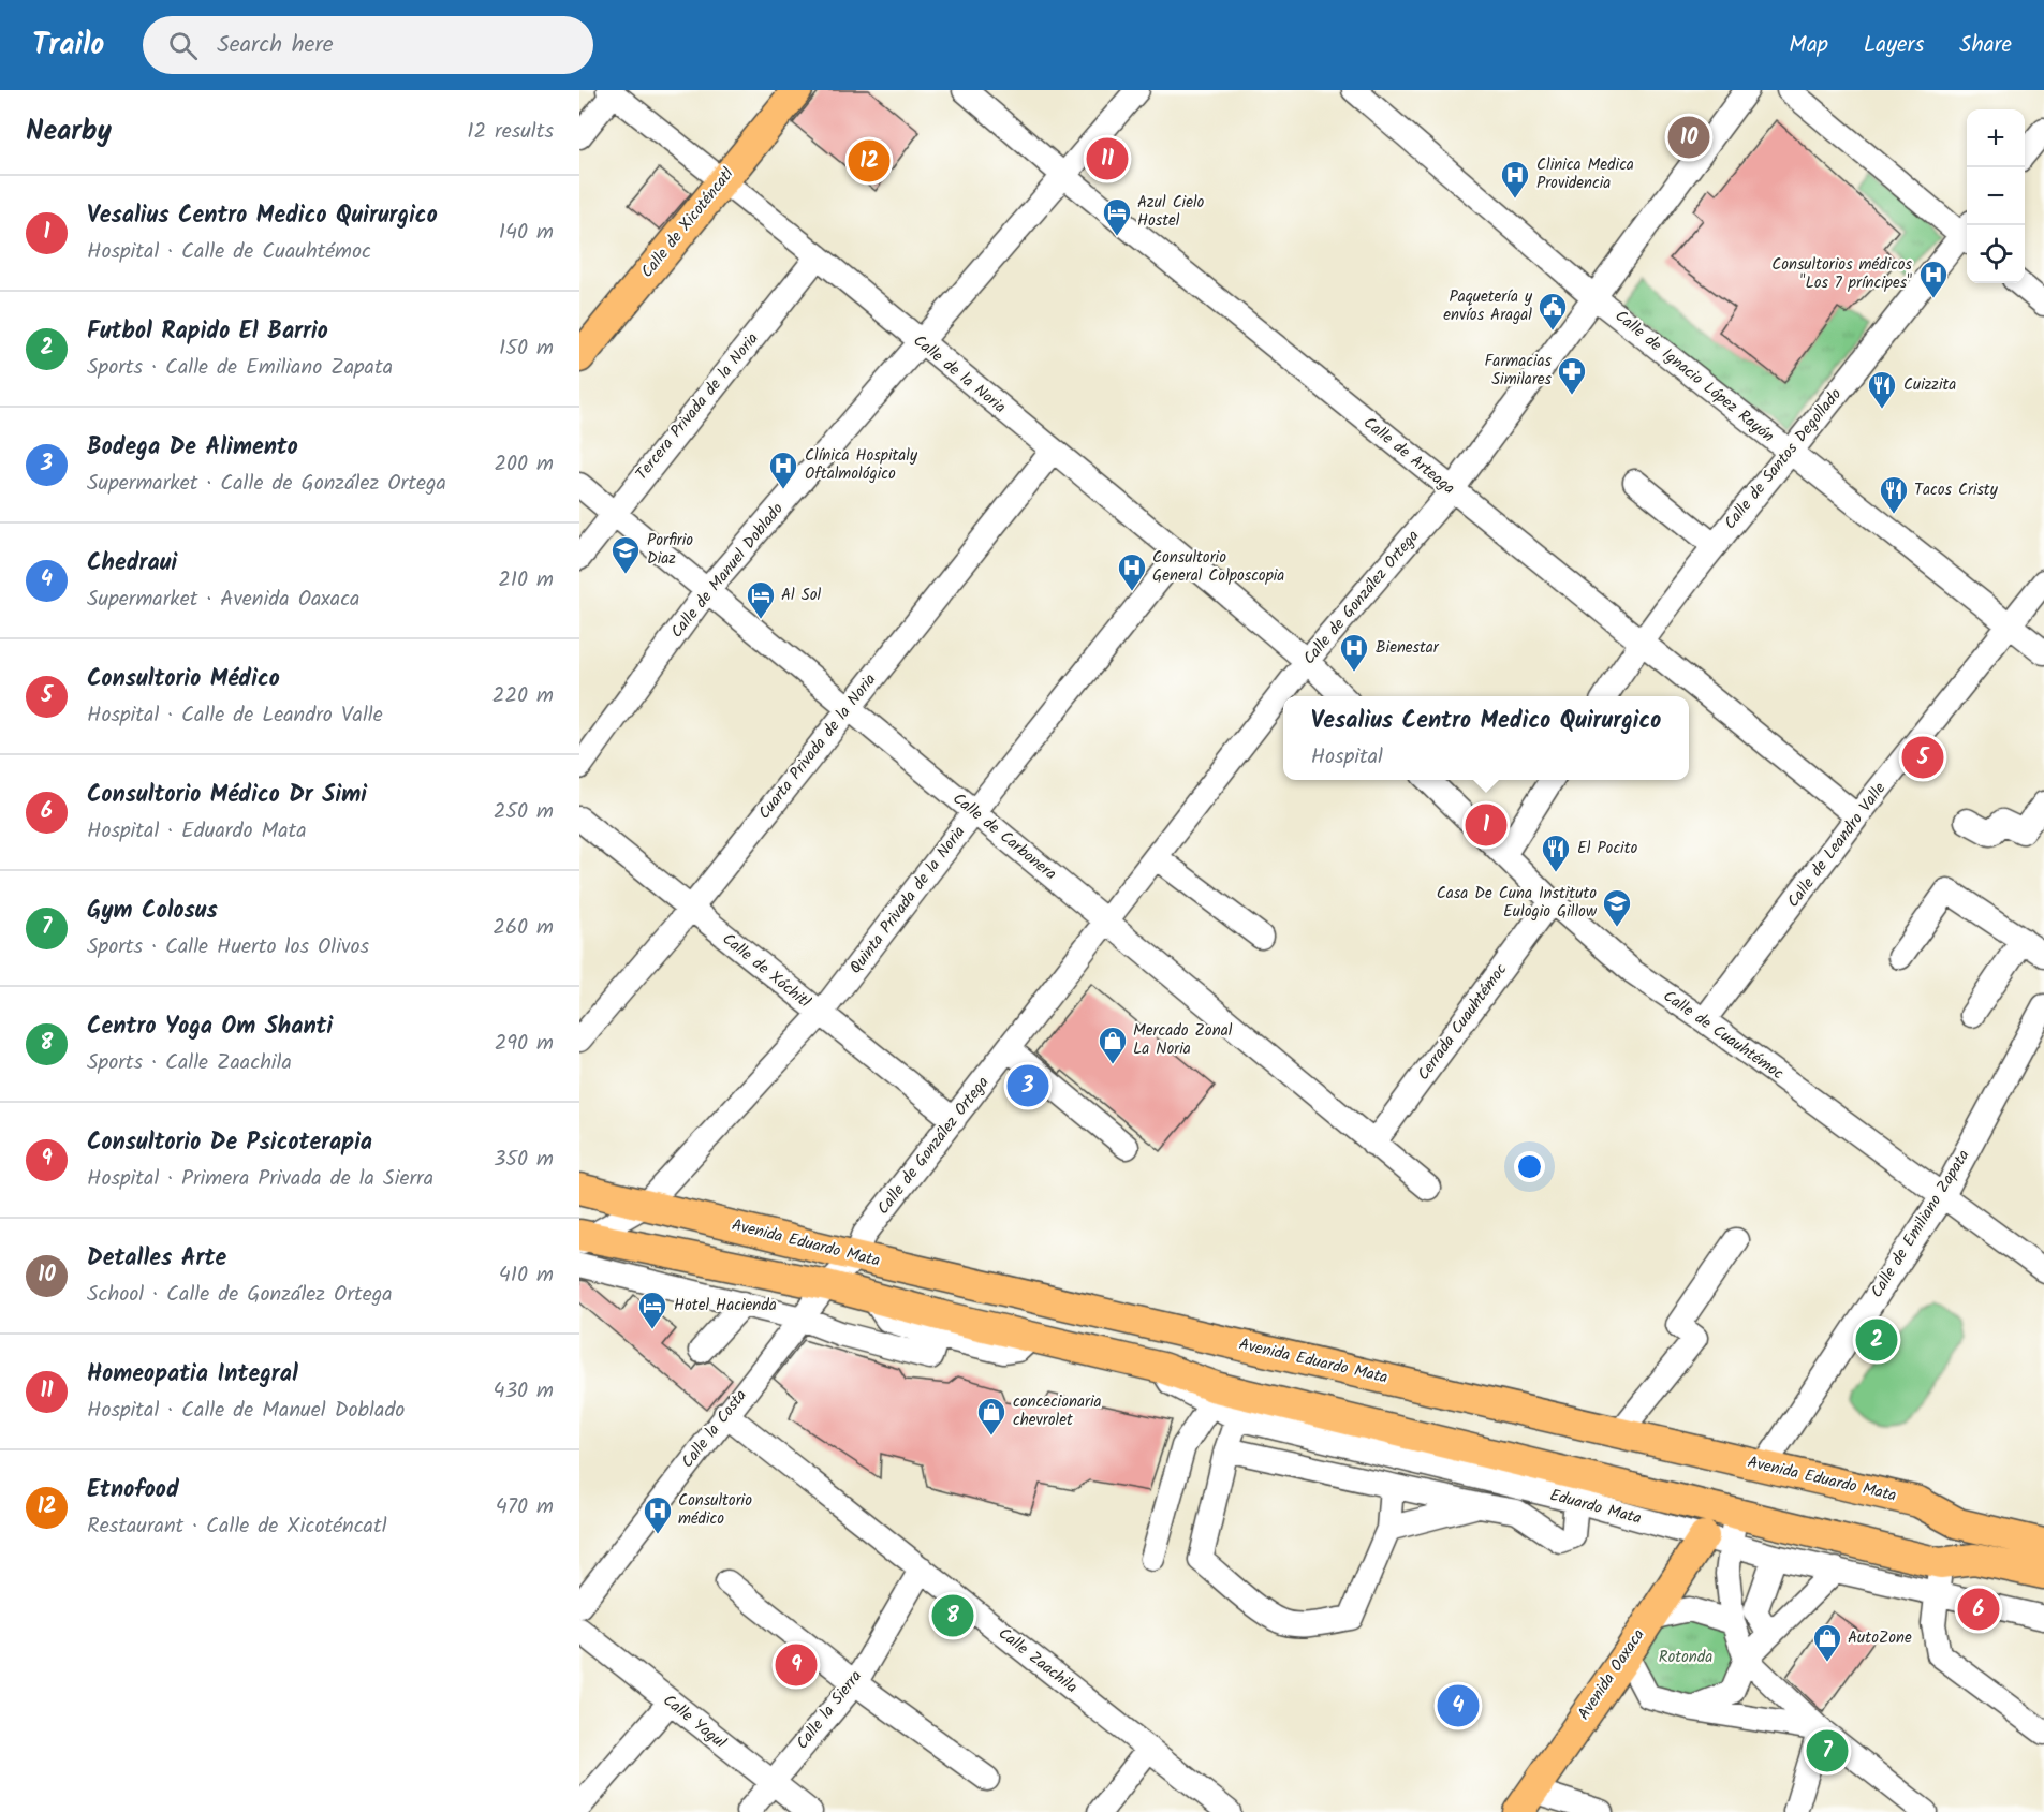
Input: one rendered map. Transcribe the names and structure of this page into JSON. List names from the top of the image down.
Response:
{
  "streets": {
    "main road": ["Calle de Xicoténcatl", "Avenida Eduardo Mata", "Avenida Oaxaca"],
    "street": [
      "Calle de la Noria",
      "Calle de Ignacio López Rayón",
      "Tercera Privada de la Noria",
      "Calle de Arteaga",
      "Calle de Santos Degollado",
      "Calle de Manuel Doblado",
      "Calle de González Ortega",
      "Cuarta Privada de la Noria",
      "Calle de Carbonera",
      "Calle de Leandro Valle",
      "Quinta Privada de la Noria",
      "Calle de Xóchitl",
      "Cerrada Cuauhtémoc",
      "Calle de Cuauhtémoc",
      "Calle de Emiliano Zapata",
      "Calle la Costa",
      "Eduardo Mata",
      "Calle Zaachila",
      "Calle la Sierra",
      "Calle Yagul"
    ]
  },
  "crossings": [
    ["Calle de Xicoténcatl", "Calle de la Noria"],
    ["Calle de la Noria", "Tercera Privada de la Noria"],
    ["Calle de la Noria", "Calle de Manuel Doblado"],
    ["Calle de la Noria", "Calle de González Ortega"],
    ["Calle de la Noria", "Cuarta Privada de la Noria"],
    ["Calle de la Noria", "Quinta Privada de la Noria"],
    ["Calle de Ignacio López Rayón", "Calle de Santos Degollado"],
    ["Calle de Ignacio López Rayón", "Calle de González Ortega"],
    ["Calle de Ignacio López Rayón", "Calle de Leandro Valle"],
    ["Tercera Privada de la Noria", "Calle de Carbonera"],
    ["Calle de Arteaga", "Calle de Santos Degollado"],
    ["Calle de Arteaga", "Calle de Manuel Doblado"],
    ["Calle de Arteaga", "Calle de González Ortega"],
    ["Calle de Arteaga", "Calle de Leandro Valle"],
    ["Calle de Manuel Doblado", "Calle de Carbonera"],
    ["Calle de González Ortega", "Calle de Carbonera"],
    ["Calle de González Ortega", "Calle de Xóchitl"],
    ["Calle de González Ortega", "Avenida Eduardo Mata"],
    ["Calle de González Ortega", "Calle la Costa"],
    ["Cuarta Privada de la Noria", "Calle de Carbonera"],
    ["Cuarta Privada de la Noria", "Calle de Xóchitl"],
    ["Calle de Carbonera", "Quinta Privada de la Noria"],
    ["Calle de Carbonera", "Cerrada Cuauhtémoc"],
    ["Calle de Leandro Valle", "Calle de Cuauhtémoc"],
    ["Quinta Privada de la Noria", "Calle de Xóchitl"],
    ["Quinta Privada de la Noria", "Avenida Eduardo Mata"],
    ["Cerrada Cuauhtémoc", "Calle de Cuauhtémoc"],
    ["Calle de Cuauhtémoc", "Calle de Emiliano Zapata"],
    ["Calle de Emiliano Zapata", "Avenida Eduardo Mata"],
    ["Avenida Eduardo Mata", "Calle la Costa"],
    ["Calle la Costa", "Calle Zaachila"],
    ["Eduardo Mata", "Avenida Oaxaca"],
    ["Calle Zaachila", "Calle la Sierra"],
    ["Calle la Sierra", "Calle Yagul"]
  ],
  "parks": ["Rotonda"],
  "places": {
    "hospital": [
      "Clinica Medica Providencia",
      "Consultorios médicos \"Los 7 príncipes\"",
      "Clínica Hospitaly Oftalmológico",
      "Consultorio General Colposcopia",
      "Bienestar",
      "Consultorio médico"
    ],
    "hotel": ["Azul Cielo Hostel", "Al Sol", "Hotel Hacienda"],
    "public building": ["Paquetería y envíos Aragal"],
    "pharmacy": ["Farmacias Similares"],
    "restaurant": ["Cuizzita", "Tacos Cristy", "El Pocito"],
    "school or university": ["Porfirio Diaz", "Casa De Cuna Instituto Eulogio Gillow"],
    "shop": ["Mercado Zonal La Noria", "concecionaria chevrolet", "AutoZone"]
  },
  "page": {
    "header": "Trailo",
    "search": "Search here",
    "nav": ["Map", "Layers", "Share"],
    "heading": ["Nearby", "12 results"],
    "map_buttons": ["+", "−"],
    "pins": [
      "10",
      "11",
      "12",
      "5",
      "1",
      "3",
      "2",
      "6",
      "8",
      "9",
      "4",
      "7"
    ],
    "list": [
      {
        "mark": "1",
        "name": "Vesalius Centro Medico Quirurgico",
        "note": "Hospital · Calle de Cuauhtémoc",
        "value": "140 m"
      },
      {
        "mark": "2",
        "name": "Futbol Rapido El Barrio",
        "note": "Sports · Calle de Emiliano Zapata",
        "value": "150 m"
      },
      {
        "mark": "3",
        "name": "Bodega De Alimento",
        "note": "Supermarket · Calle de González Ortega",
        "value": "200 m"
      },
      {
        "mark": "4",
        "name": "Chedraui",
        "note": "Supermarket · Avenida Oaxaca",
        "value": "210 m"
      },
      {
        "mark": "5",
        "name": "Consultorio Médico",
        "note": "Hospital · Calle de Leandro Valle",
        "value": "220 m"
      },
      {
        "mark": "6",
        "name": "Consultorio Médico Dr Simi",
        "note": "Hospital · Eduardo Mata",
        "value": "250 m"
      },
      {
        "mark": "7",
        "name": "Gym Colosus",
        "note": "Sports · Calle Huerto los Olivos",
        "value": "260 m"
      },
      {
        "mark": "8",
        "name": "Centro Yoga Om Shanti",
        "note": "Sports · Calle Zaachila",
        "value": "290 m"
      },
      {
        "mark": "9",
        "name": "Consultorio De Psicoterapia",
        "note": "Hospital · Primera Privada de la Sierra",
        "value": "350 m"
      },
      {
        "mark": "10",
        "name": "Detalles Arte",
        "note": "School · Calle de González Ortega",
        "value": "410 m"
      },
      {
        "mark": "11",
        "name": "Homeopatia Integral",
        "note": "Hospital · Calle de Manuel Doblado",
        "value": "430 m"
      },
      {
        "mark": "12",
        "name": "Etnofood",
        "note": "Restaurant · Calle de Xicoténcatl",
        "value": "470 m"
      }
    ],
    "popup": ["Vesalius Centro Medico Quirurgico", "Hospital"]
  }
}
